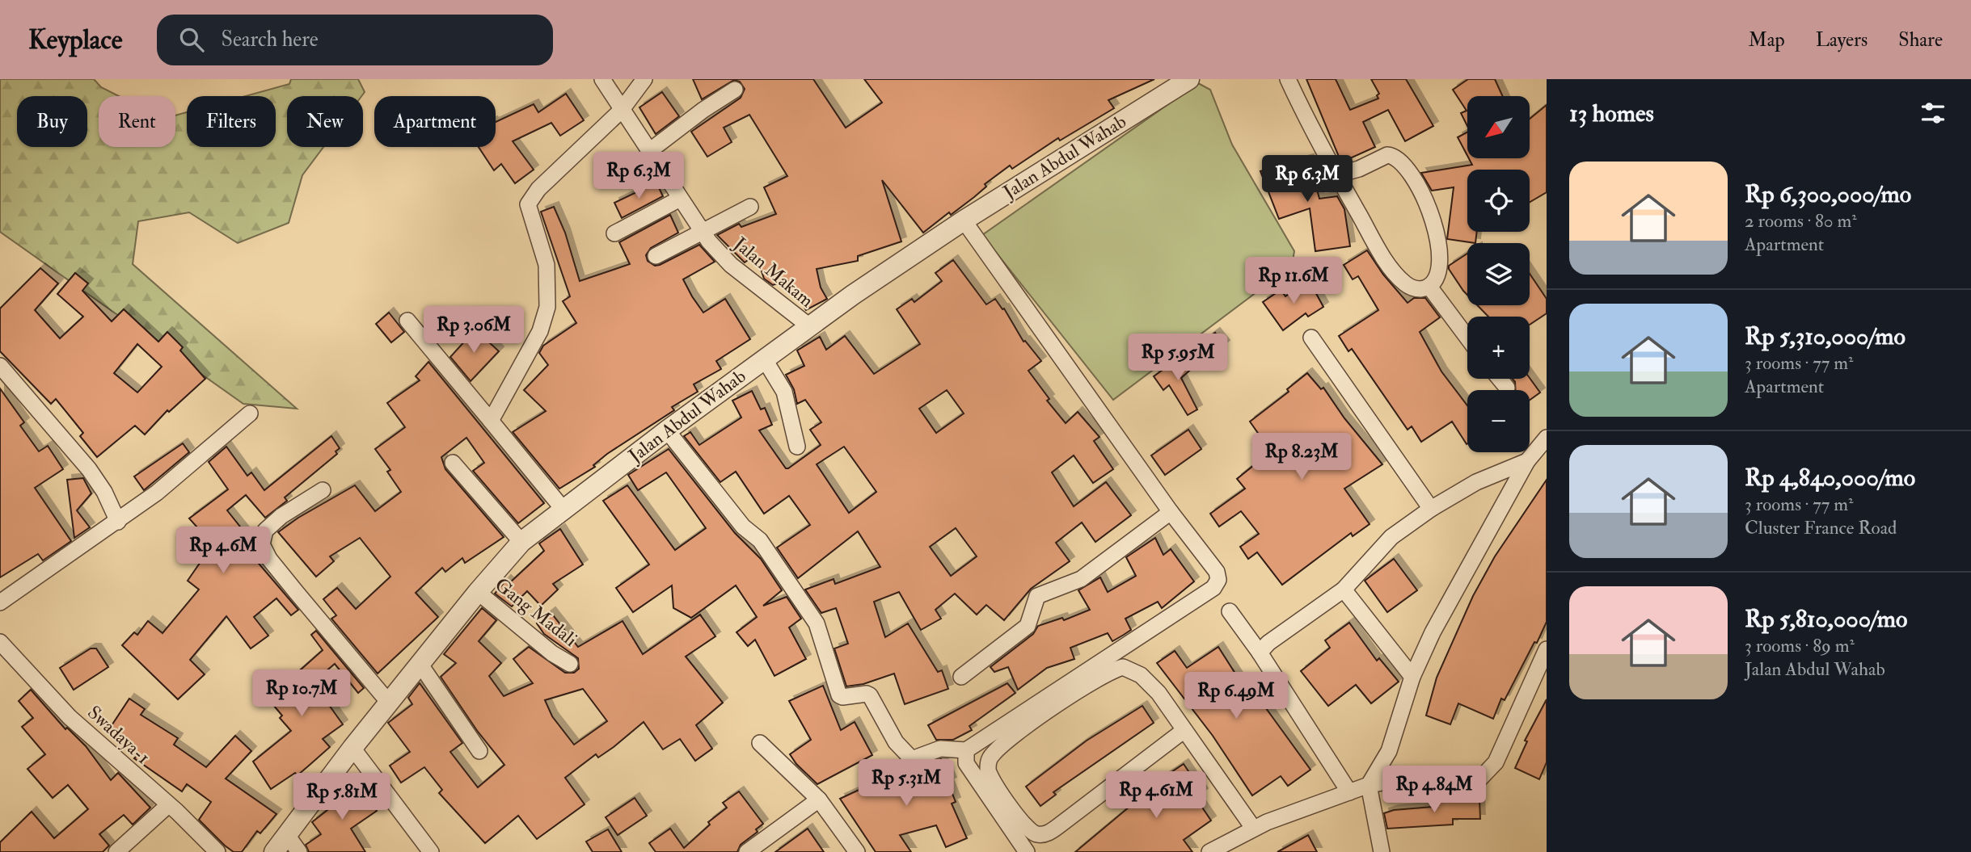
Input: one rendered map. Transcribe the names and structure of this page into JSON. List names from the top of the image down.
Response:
{
  "streets": {
    "street": [
      "Jalan Abdul Wahab",
      "Jalan Makam",
      "Gang Madali",
      "Swadaya-1"
    ]
  },
  "crossings": [
    ["Jalan Abdul Wahab", "Jalan Makam"],
    ["Jalan Abdul Wahab", "Gang Madali"]
  ],
  "north": "bottom left",
  "page": {
    "header": "Keyplace",
    "search": "Search here",
    "nav": ["Map", "Layers", "Share"],
    "heading": "13 homes",
    "map_buttons": ["+", "−"],
    "chip": [
      "Buy",
      "Rent",
      "Filters",
      "New",
      "Apartment"
    ],
    "list": [
      {
        "name": "Rp 6,300,000/mo",
        "note": "2 rooms · 80 m² · Apartment"
      },
      {
        "name": "Rp 5,310,000/mo",
        "note": "3 rooms · 77 m² · Apartment"
      },
      {
        "name": "Rp 4,840,000/mo",
        "note": "3 rooms · 77 m² · Cluster France Road"
      },
      {
        "name": "Rp 5,810,000/mo",
        "note": "3 rooms · 89 m² · Jalan Abdul Wahab"
      }
    ],
    "price": [
      "Rp 6.3M",
      "Rp 6.3M",
      "Rp 11.6M",
      "Rp 3.06M",
      "Rp 5.95M",
      "Rp 8.23M",
      "Rp 4.6M",
      "Rp 10.7M",
      "Rp 6.49M",
      "Rp 5.31M",
      "Rp 4.84M",
      "Rp 4.61M",
      "Rp 5.81M"
    ]
  }
}
